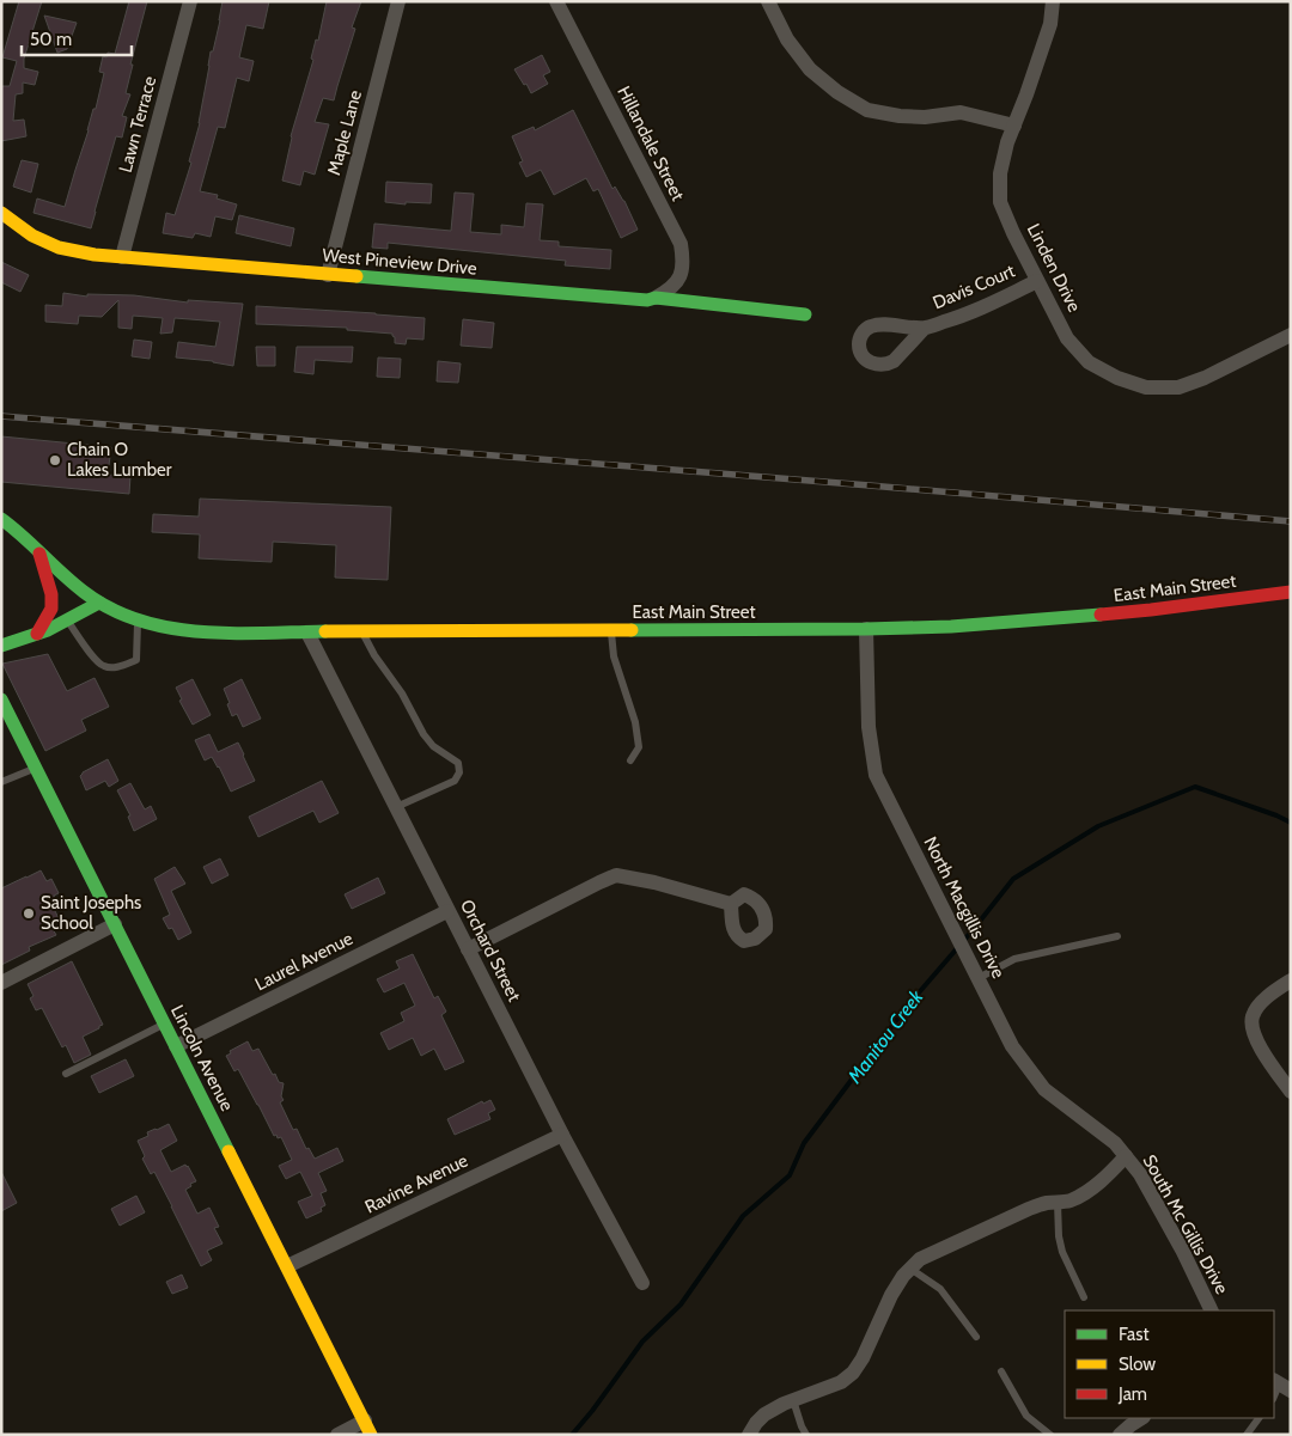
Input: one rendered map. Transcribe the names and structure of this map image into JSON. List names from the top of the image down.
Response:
{
  "streets": {
    "street": [
      "Lawn Terrace",
      "Maple Lane",
      "Hillandale Street",
      "West Pineview Drive",
      "Linden Drive",
      "Davis Court",
      "East Main Street",
      "North Macgillis Drive",
      "Orchard Street",
      "Laurel Avenue",
      "Lincoln Avenue",
      "Ravine Avenue",
      "South Mc Gillis Drive"
    ]
  },
  "crossings": [
    ["Lawn Terrace", "West Pineview Drive"],
    ["Maple Lane", "West Pineview Drive"],
    ["Hillandale Street", "West Pineview Drive"],
    ["Linden Drive", "Davis Court"],
    ["East Main Street", "North Macgillis Drive"],
    ["East Main Street", "Orchard Street"],
    ["North Macgillis Drive", "South Mc Gillis Drive"],
    ["Orchard Street", "Laurel Avenue"],
    ["Orchard Street", "Ravine Avenue"],
    ["Laurel Avenue", "Lincoln Avenue"],
    ["Lincoln Avenue", "Ravine Avenue"]
  ],
  "water": ["Manitou Creek"],
  "places": ["Chain O Lakes Lumber", "Saint Josephs School"],
  "legend": ["Fast", "Slow", "Jam"],
  "scale_bar": "50 m"
}
